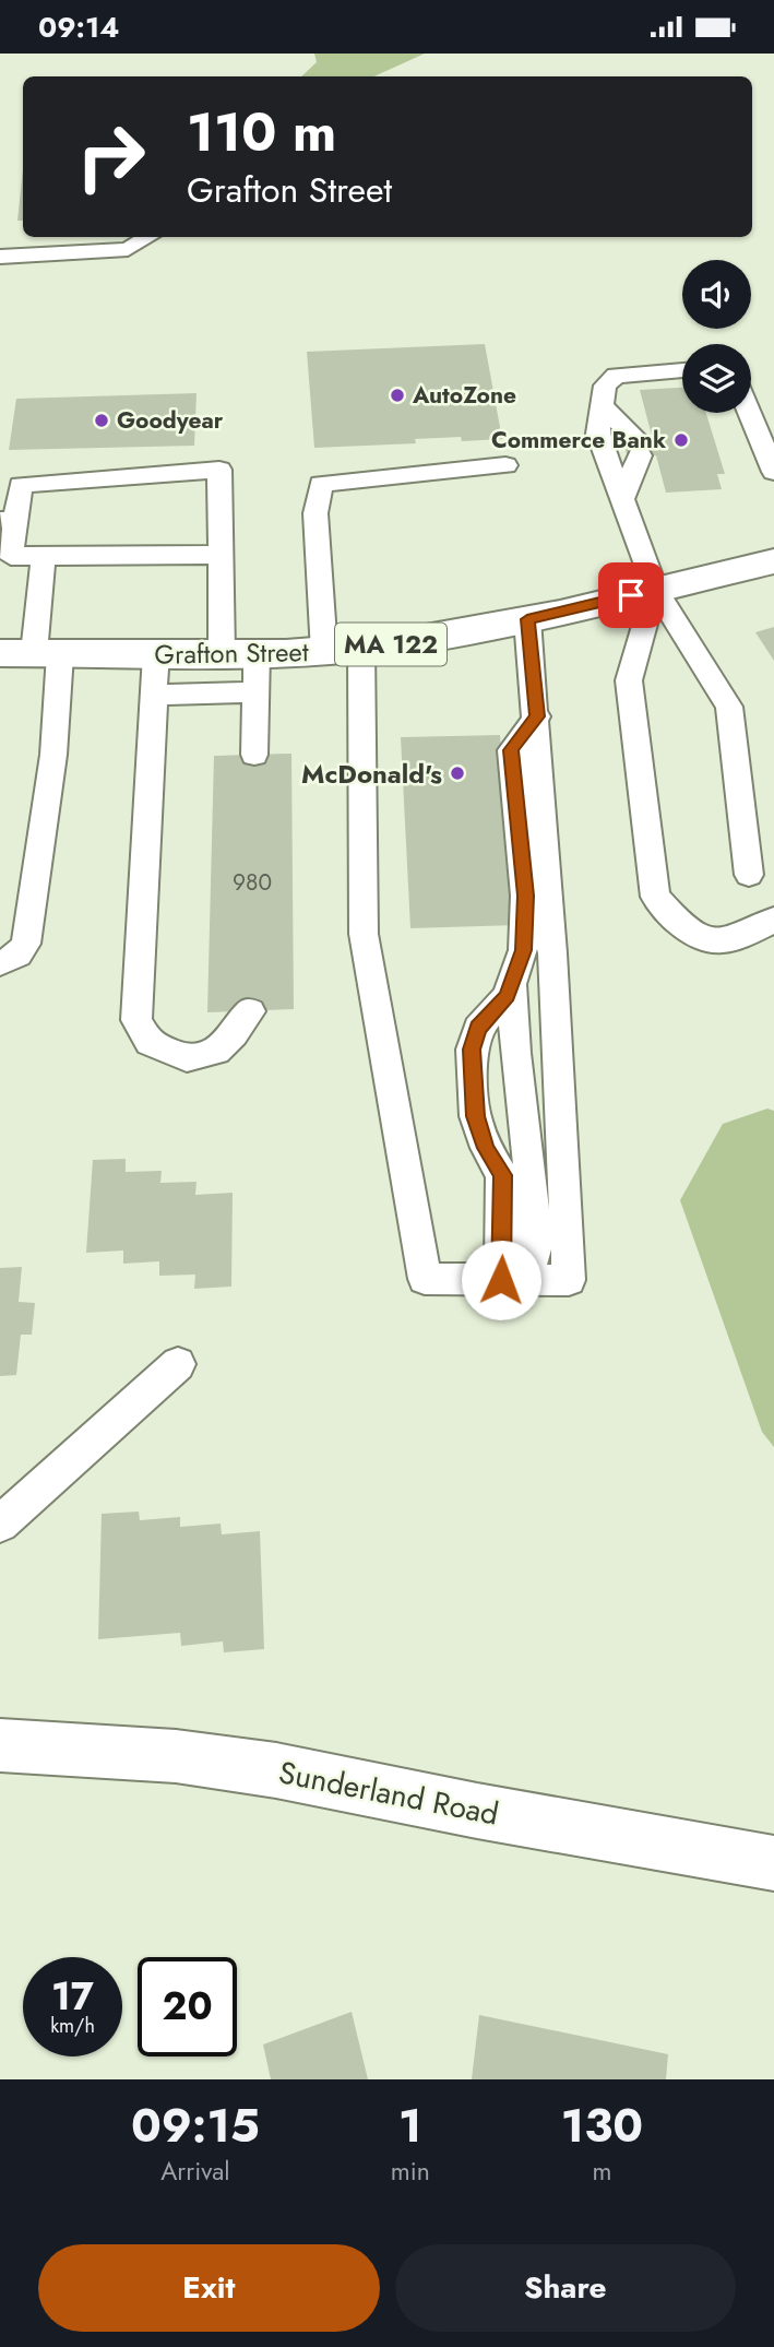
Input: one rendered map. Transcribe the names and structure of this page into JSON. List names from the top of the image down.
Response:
{
  "streets": {
    "main road": ["MA 122", "Grafton Street", "Sunderland Road"]
  },
  "places": [
    "AutoZone",
    "Goodyear",
    "Commerce Bank",
    "McDonald's"
  ],
  "house_numbers": ["980"],
  "page": {
    "status": "09:14",
    "turn": ["110 m", "Grafton Street"],
    "speed": "17 km/h",
    "limit": "20",
    "eta": [
      "09:15",
      "Arrival",
      "1",
      "min",
      "130",
      "m"
    ],
    "buttons": ["Exit", "Share"]
  }
}
